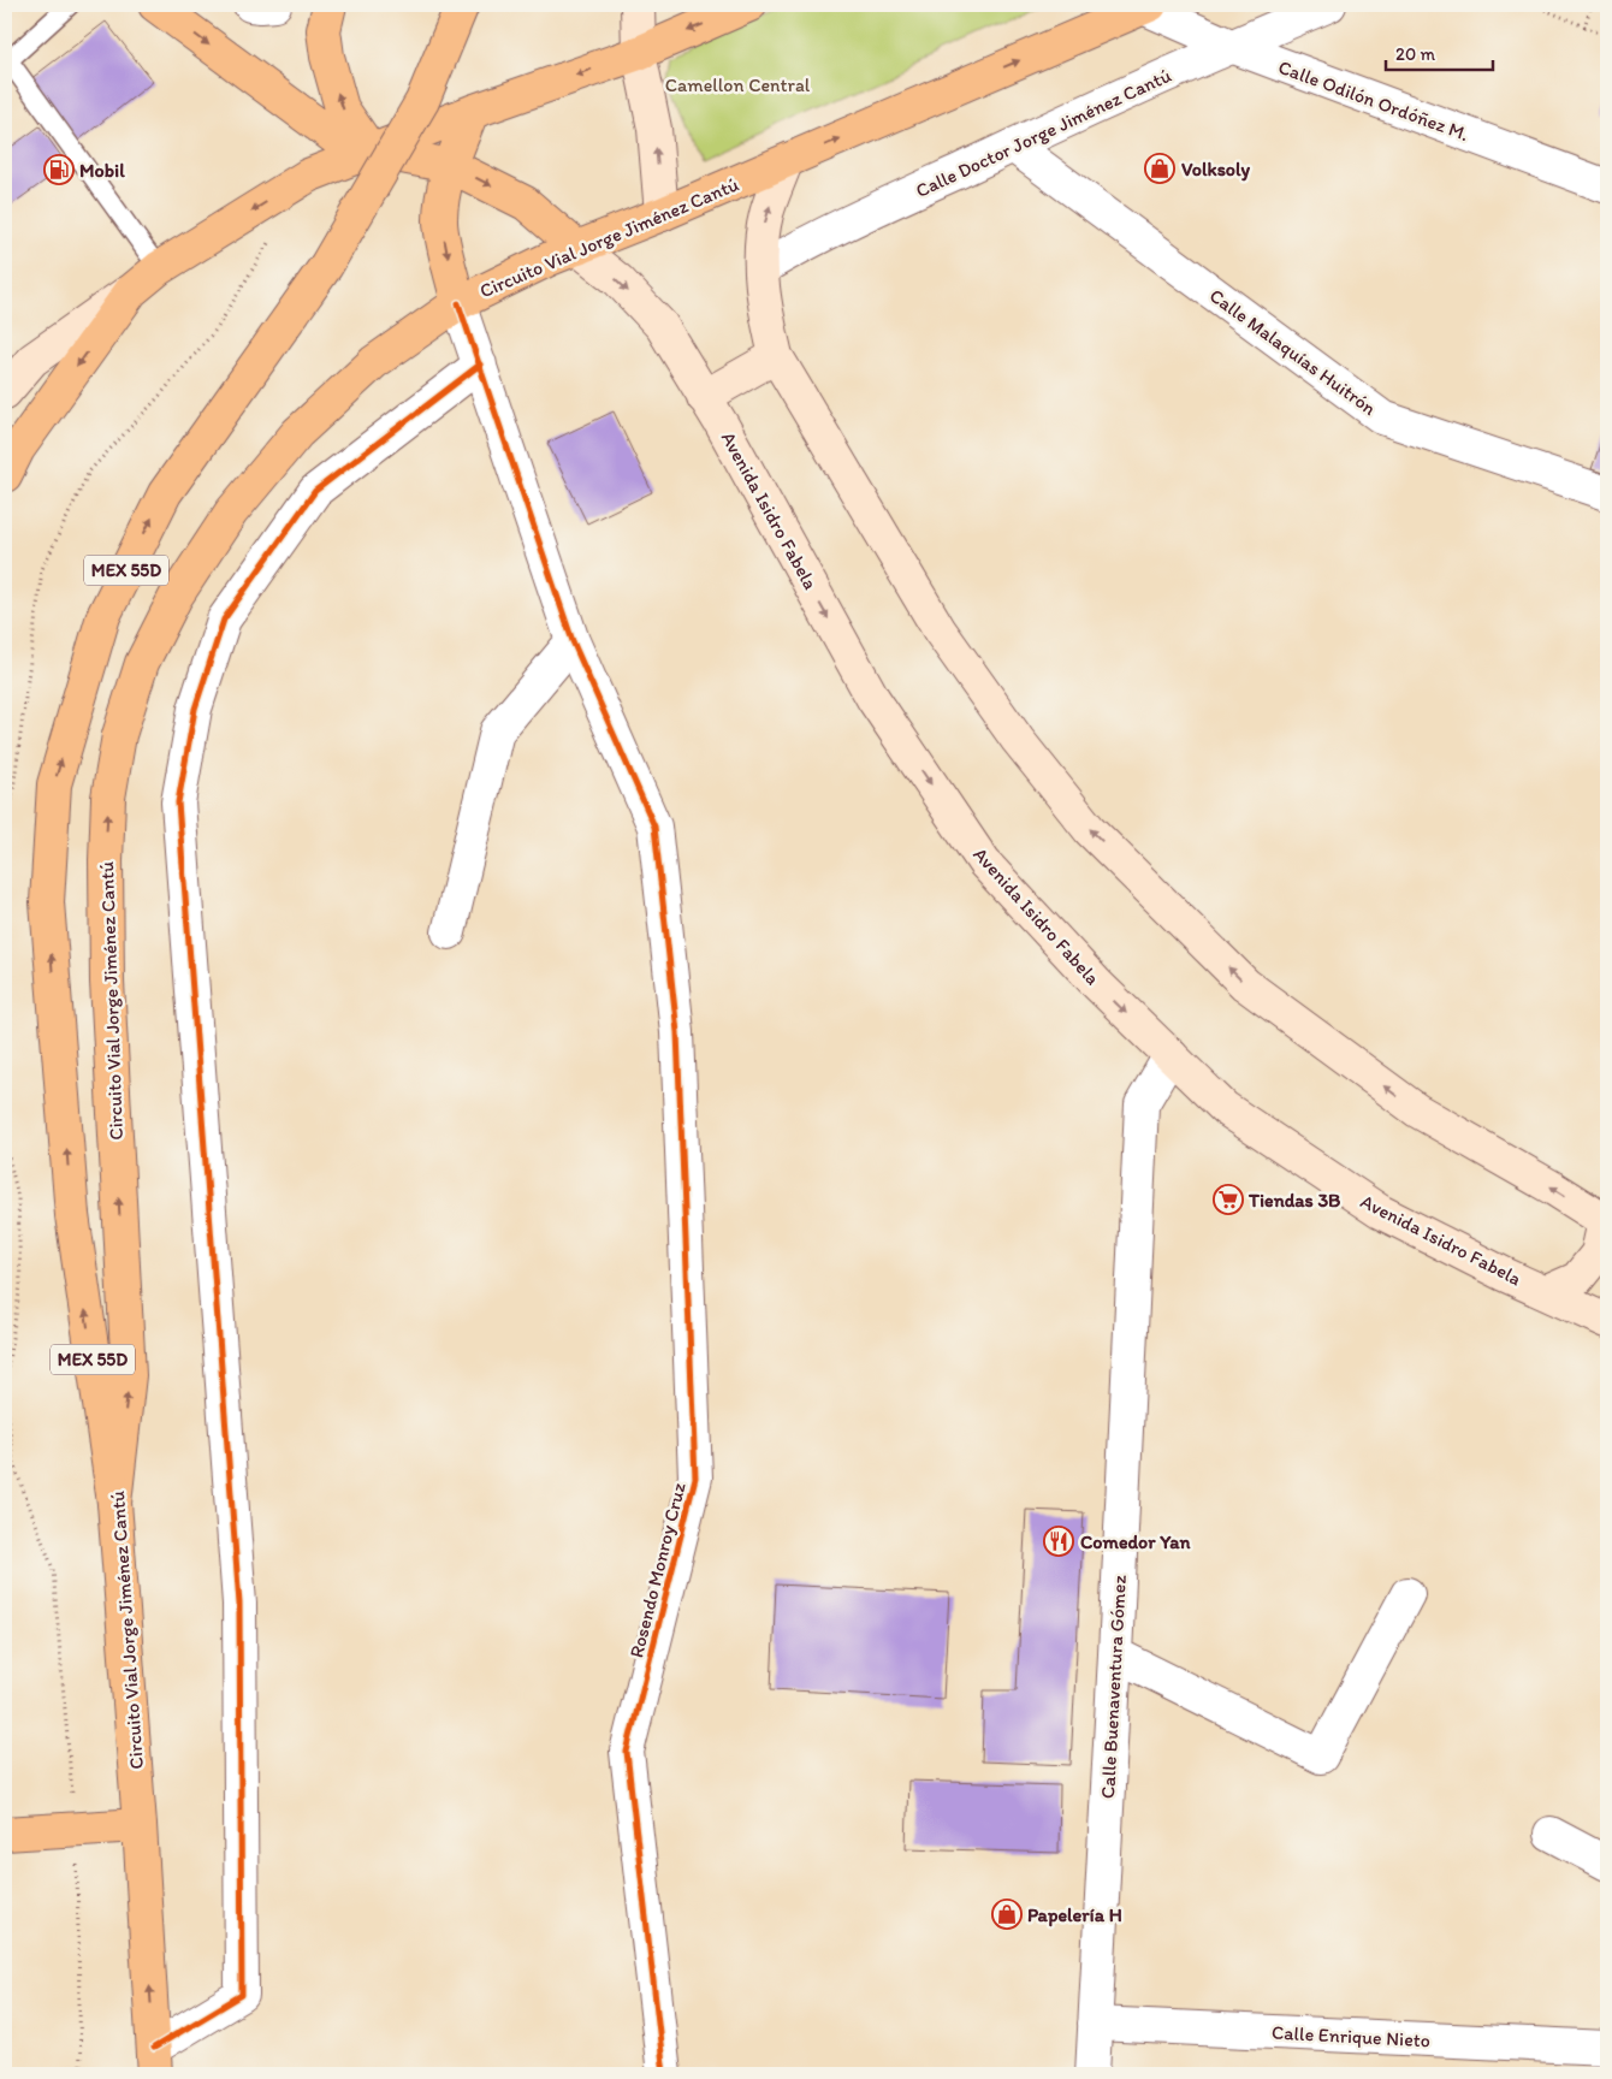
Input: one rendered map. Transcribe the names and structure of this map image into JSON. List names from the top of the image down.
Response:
{
  "streets": {
    "main road": ["Circuito Vial Jorge Jiménez Cantú", "Avenida Isidro Fabela", "MEX 55D"],
    "street": [
      "Calle Odilón Ordóñez M.",
      "Calle Doctor Jorge Jiménez Cantú",
      "Calle Malaquías Huitrón",
      "Rosendo Monroy Cruz",
      "Calle Buenaventura Gómez",
      "Calle Enrique Nieto"
    ]
  },
  "crossings": [
    ["Calle Odilón Ordóñez M.", "Calle Doctor Jorge Jiménez Cantú"],
    ["Calle Odilón Ordóñez M.", "Circuito Vial Jorge Jiménez Cantú"],
    ["Calle Doctor Jorge Jiménez Cantú", "Calle Malaquías Huitrón"],
    ["Circuito Vial Jorge Jiménez Cantú", "Avenida Isidro Fabela"],
    ["Circuito Vial Jorge Jiménez Cantú", "MEX 55D"],
    ["Circuito Vial Jorge Jiménez Cantú", "Rosendo Monroy Cruz"],
    ["Avenida Isidro Fabela", "Calle Buenaventura Gómez"],
    ["Calle Buenaventura Gómez", "Calle Enrique Nieto"]
  ],
  "parks": ["Camellon Central"],
  "places": {
    "shop": ["Volksoly", "Papelería H"],
    "fuel station": ["Mobil"],
    "supermarket": ["Tiendas 3B"],
    "restaurant": ["Comedor Yan"]
  },
  "scale_bar": "20 m"
}
